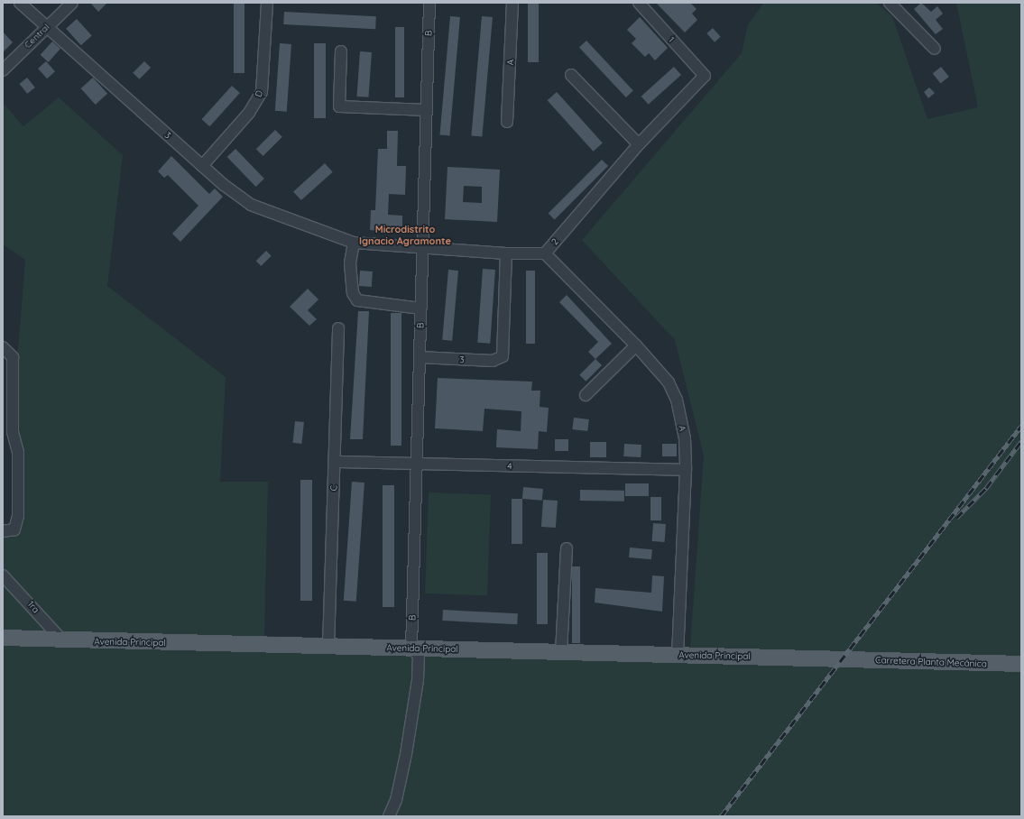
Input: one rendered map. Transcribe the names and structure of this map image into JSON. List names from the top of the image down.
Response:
{
  "streets": {
    "main road": ["Avenida Principal", "Carretera Planta Mecánica"],
    "street": [
      "B",
      "Central",
      "1",
      "A",
      "D",
      "3",
      "2",
      "4",
      "C",
      "1ra"
    ]
  },
  "crossings": [
    ["B", "3"],
    ["B", "2"],
    ["B", "4"],
    ["B", "Avenida Principal"],
    ["Central", "3"],
    ["1", "2"],
    ["A", "2"],
    ["A", "4"],
    ["A", "Avenida Principal"],
    ["D", "3"],
    ["3", "2"],
    ["4", "C"],
    ["C", "Avenida Principal"],
    ["1ra", "Avenida Principal"],
    ["Avenida Principal", "Carretera Planta Mecánica"]
  ],
  "districts": ["Microdistrito Ignacio Agramonte"]
}
